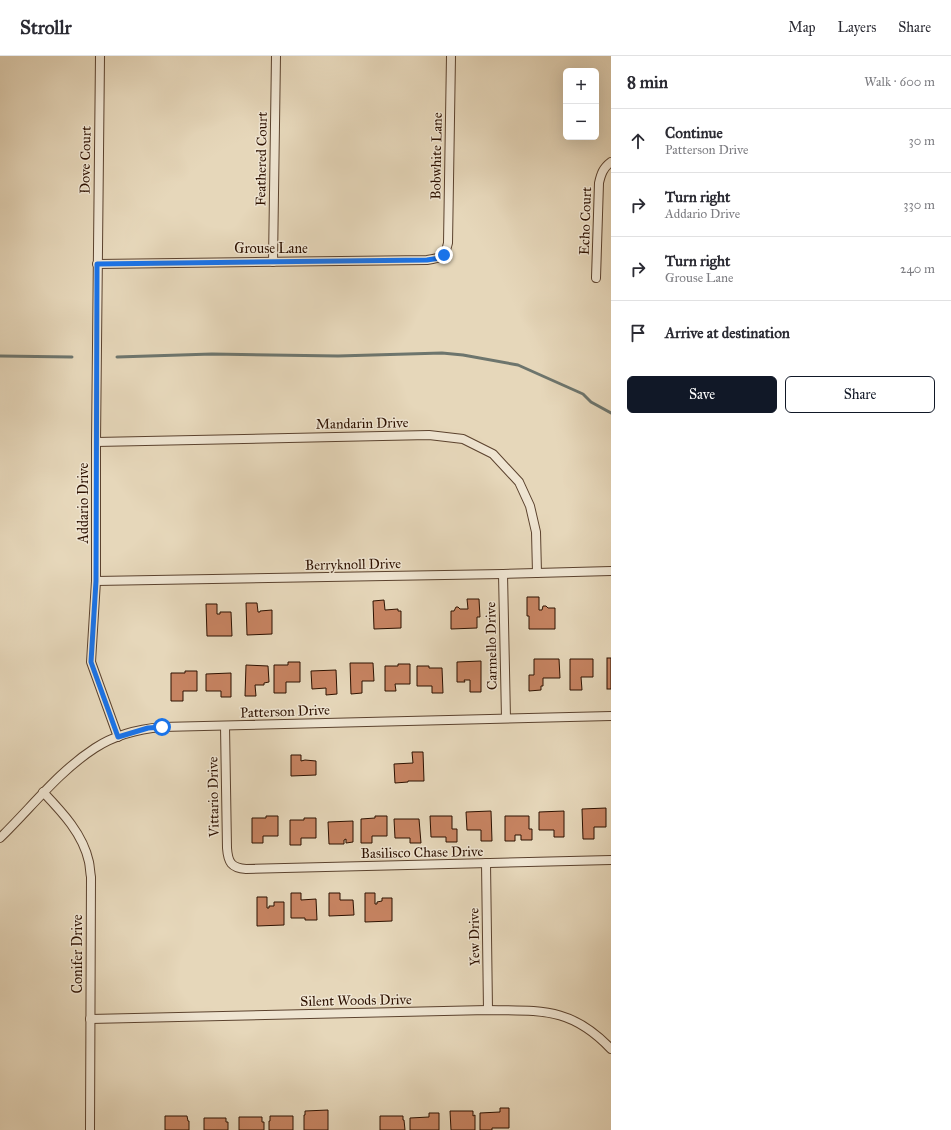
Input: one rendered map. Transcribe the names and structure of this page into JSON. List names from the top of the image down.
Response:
{
  "streets": {
    "street": [
      "Bobwhite Lane",
      "Feathered Court",
      "Dove Court",
      "Echo Court",
      "Grouse Lane",
      "Mandarin Drive",
      "Addario Drive",
      "Berryknoll Drive",
      "Carmello Drive",
      "Patterson Drive",
      "Vittario Drive",
      "Basilisco Chase Drive",
      "Yew Drive",
      "Conifer Drive",
      "Silent Woods Drive"
    ]
  },
  "crossings": [
    ["Bobwhite Lane", "Grouse Lane"],
    ["Feathered Court", "Grouse Lane"],
    ["Dove Court", "Grouse Lane"],
    ["Dove Court", "Addario Drive"],
    ["Grouse Lane", "Addario Drive"],
    ["Mandarin Drive", "Addario Drive"],
    ["Mandarin Drive", "Berryknoll Drive"],
    ["Addario Drive", "Berryknoll Drive"],
    ["Addario Drive", "Patterson Drive"],
    ["Berryknoll Drive", "Carmello Drive"],
    ["Carmello Drive", "Patterson Drive"],
    ["Patterson Drive", "Vittario Drive"],
    ["Patterson Drive", "Conifer Drive"],
    ["Vittario Drive", "Basilisco Chase Drive"],
    ["Basilisco Chase Drive", "Yew Drive"],
    ["Yew Drive", "Silent Woods Drive"],
    ["Conifer Drive", "Silent Woods Drive"]
  ],
  "page": {
    "header": "Strollr",
    "nav": ["Map", "Layers", "Share"],
    "heading": ["8 min", "Walk · 600 m"],
    "map_buttons": ["+", "−"],
    "list": [
      ["Continue", "Patterson Drive", "30 m"],
      ["Turn right", "Addario Drive", "330 m"],
      ["Turn right", "Grouse Lane", "240 m"],
      "Arrive at destination"
    ],
    "buttons": ["Save", "Share"]
  }
}
